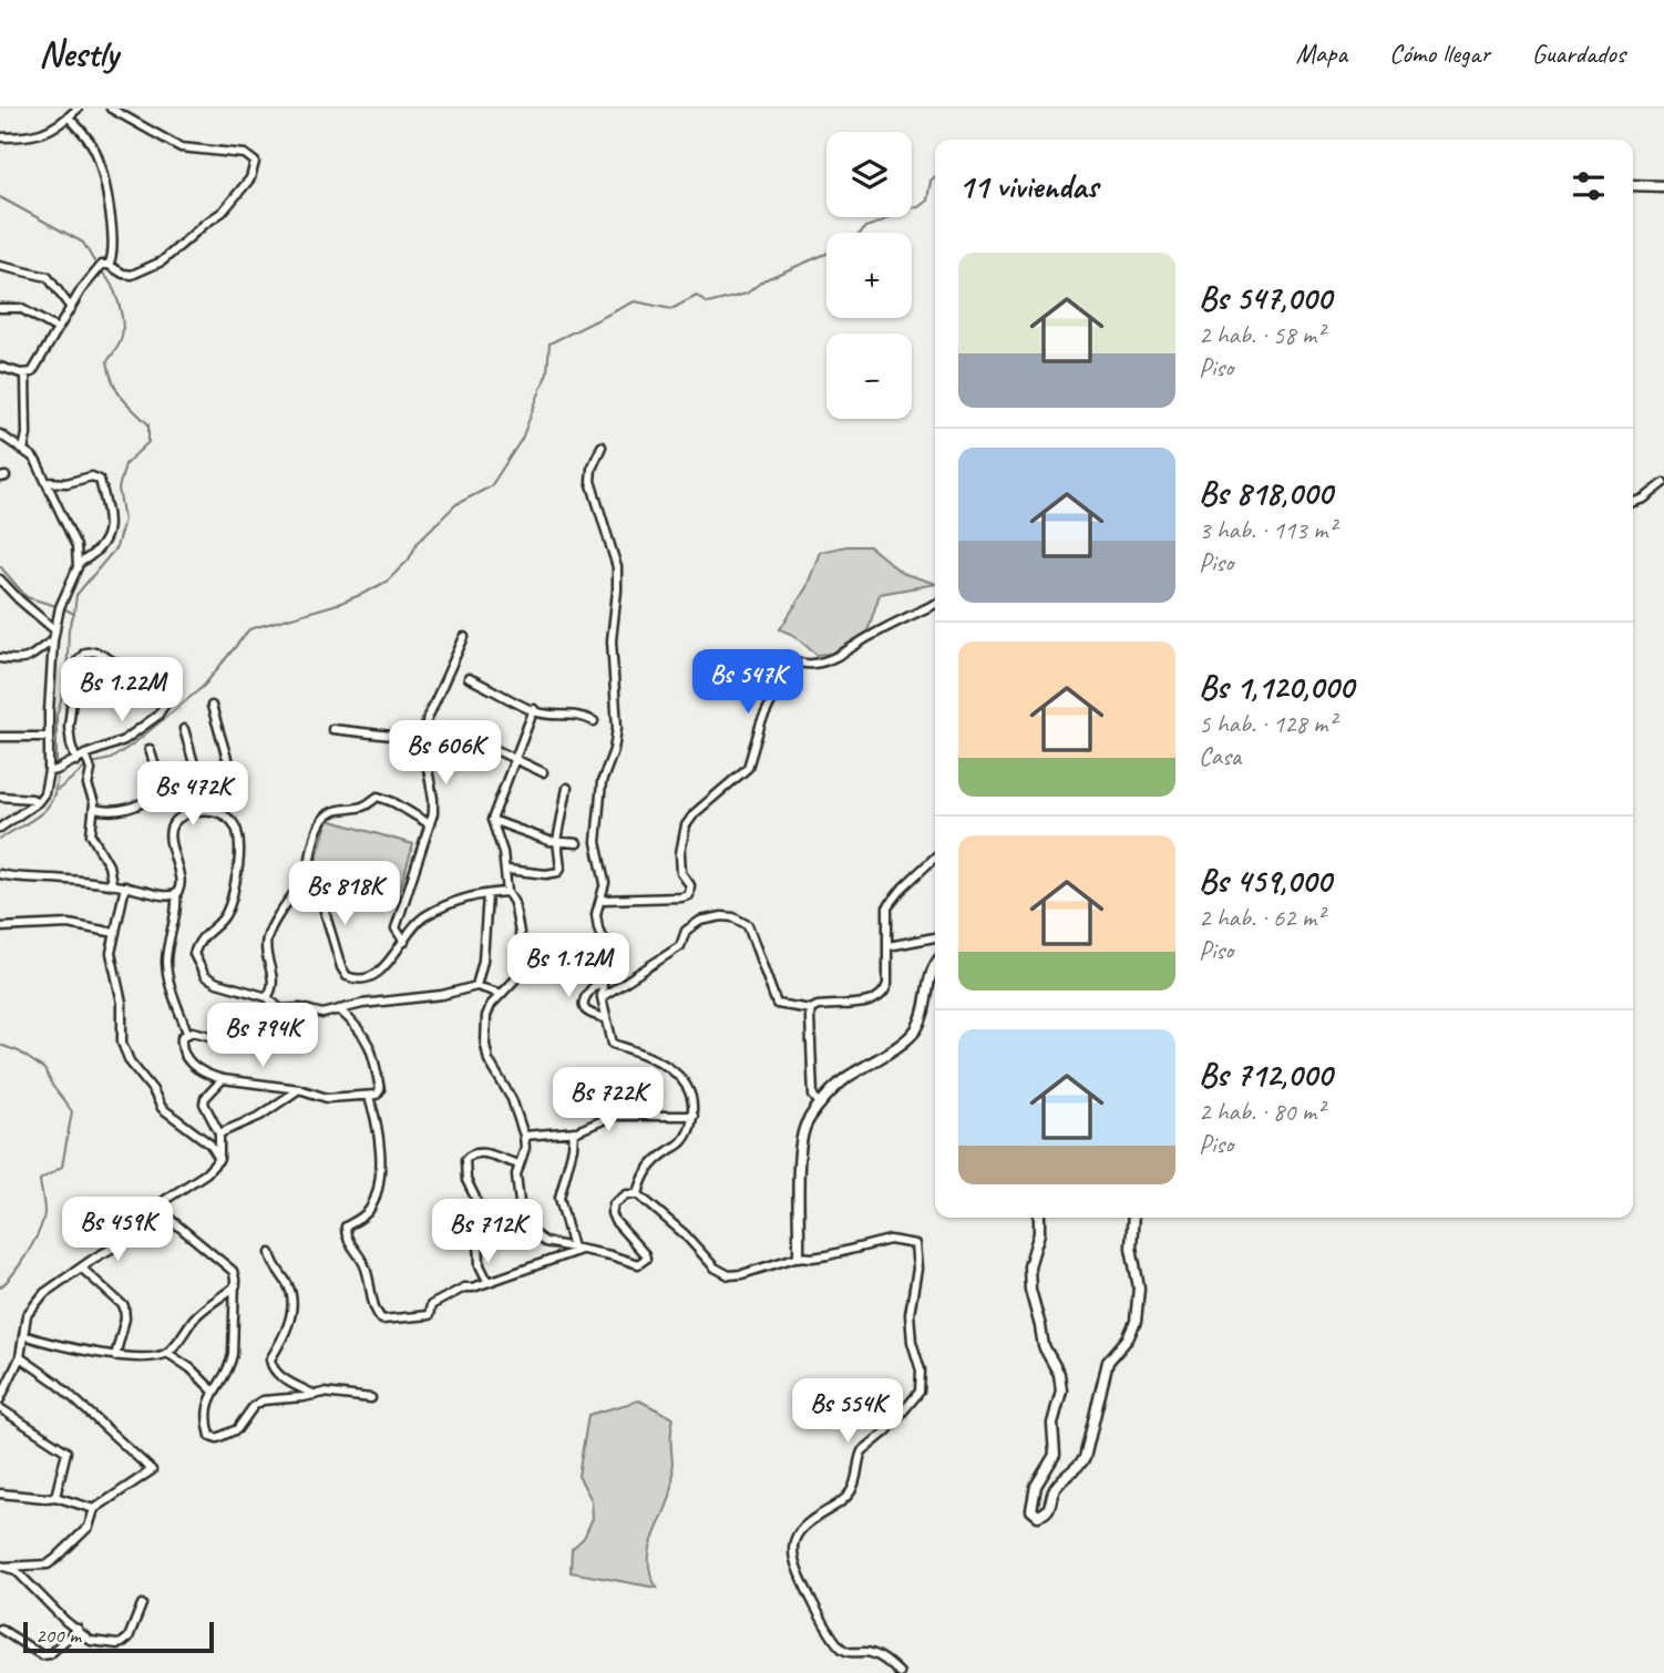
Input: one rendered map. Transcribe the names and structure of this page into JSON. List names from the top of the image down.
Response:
{
  "scale_bar": "200 m",
  "page": {
    "header": "Nestly",
    "nav": ["Mapa", "Cómo llegar", "Guardados"],
    "map_buttons": ["+", "−"],
    "heading": "11 viviendas",
    "list": [
      {
        "name": "Bs 547,000",
        "note": "2 hab. · 58 m² · Piso"
      },
      {
        "name": "Bs 818,000",
        "note": "3 hab. · 113 m² · Piso"
      },
      {
        "name": "Bs 1,120,000",
        "note": "5 hab. · 128 m² · Casa"
      },
      {
        "name": "Bs 459,000",
        "note": "2 hab. · 62 m² · Piso"
      },
      {
        "name": "Bs 712,000",
        "note": "2 hab. · 80 m² · Piso"
      }
    ],
    "price": [
      "Bs 547K",
      "Bs 1.22M",
      "Bs 606K",
      "Bs 472K",
      "Bs 818K",
      "Bs 1.12M",
      "Bs 794K",
      "Bs 722K",
      "Bs 459K",
      "Bs 712K",
      "Bs 554K"
    ],
    "scale": "200 m"
  }
}
